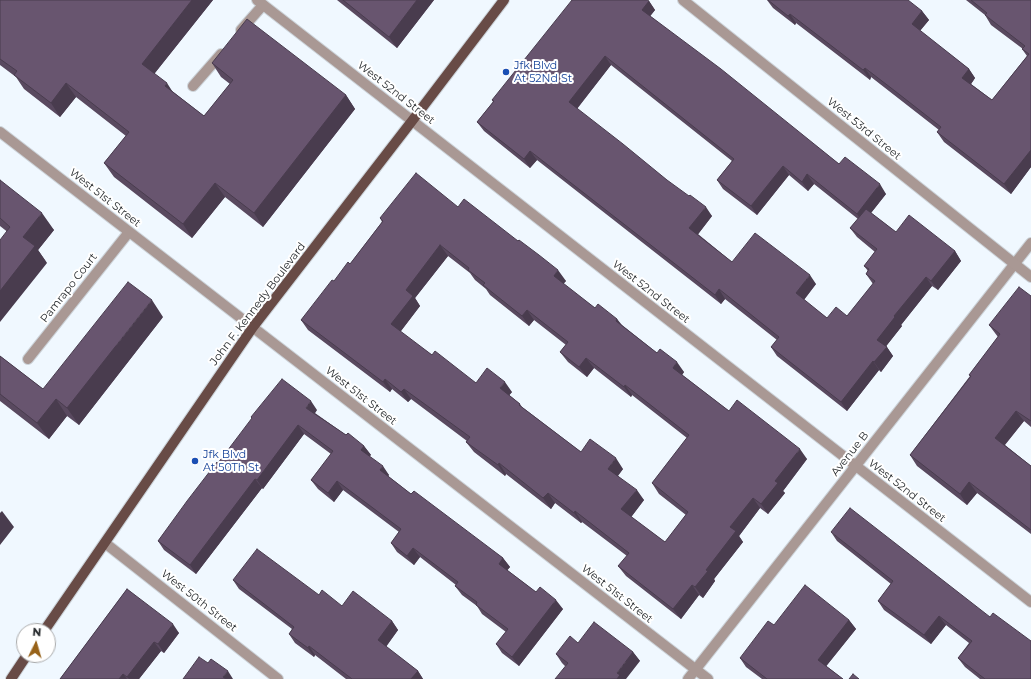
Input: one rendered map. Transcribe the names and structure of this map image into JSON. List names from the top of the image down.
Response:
{
  "streets": {
    "main road": ["John F. Kennedy Boulevard"],
    "street": [
      "West 52nd Street",
      "West 53rd Street",
      "West 51st Street",
      "Pamrapo Court",
      "Avenue B",
      "West 50th Street"
    ]
  },
  "crossings": [
    ["West 52nd Street", "John F. Kennedy Boulevard"],
    ["West 52nd Street", "Avenue B"],
    ["West 53rd Street", "Avenue B"],
    ["West 51st Street", "Pamrapo Court"],
    ["West 51st Street", "John F. Kennedy Boulevard"],
    ["West 51st Street", "Avenue B"],
    ["John F. Kennedy Boulevard", "West 50th Street"]
  ],
  "places": ["Jfk Blvd At 52Nd St", "Jfk Blvd At 50Th St"],
  "north": "top"
}
